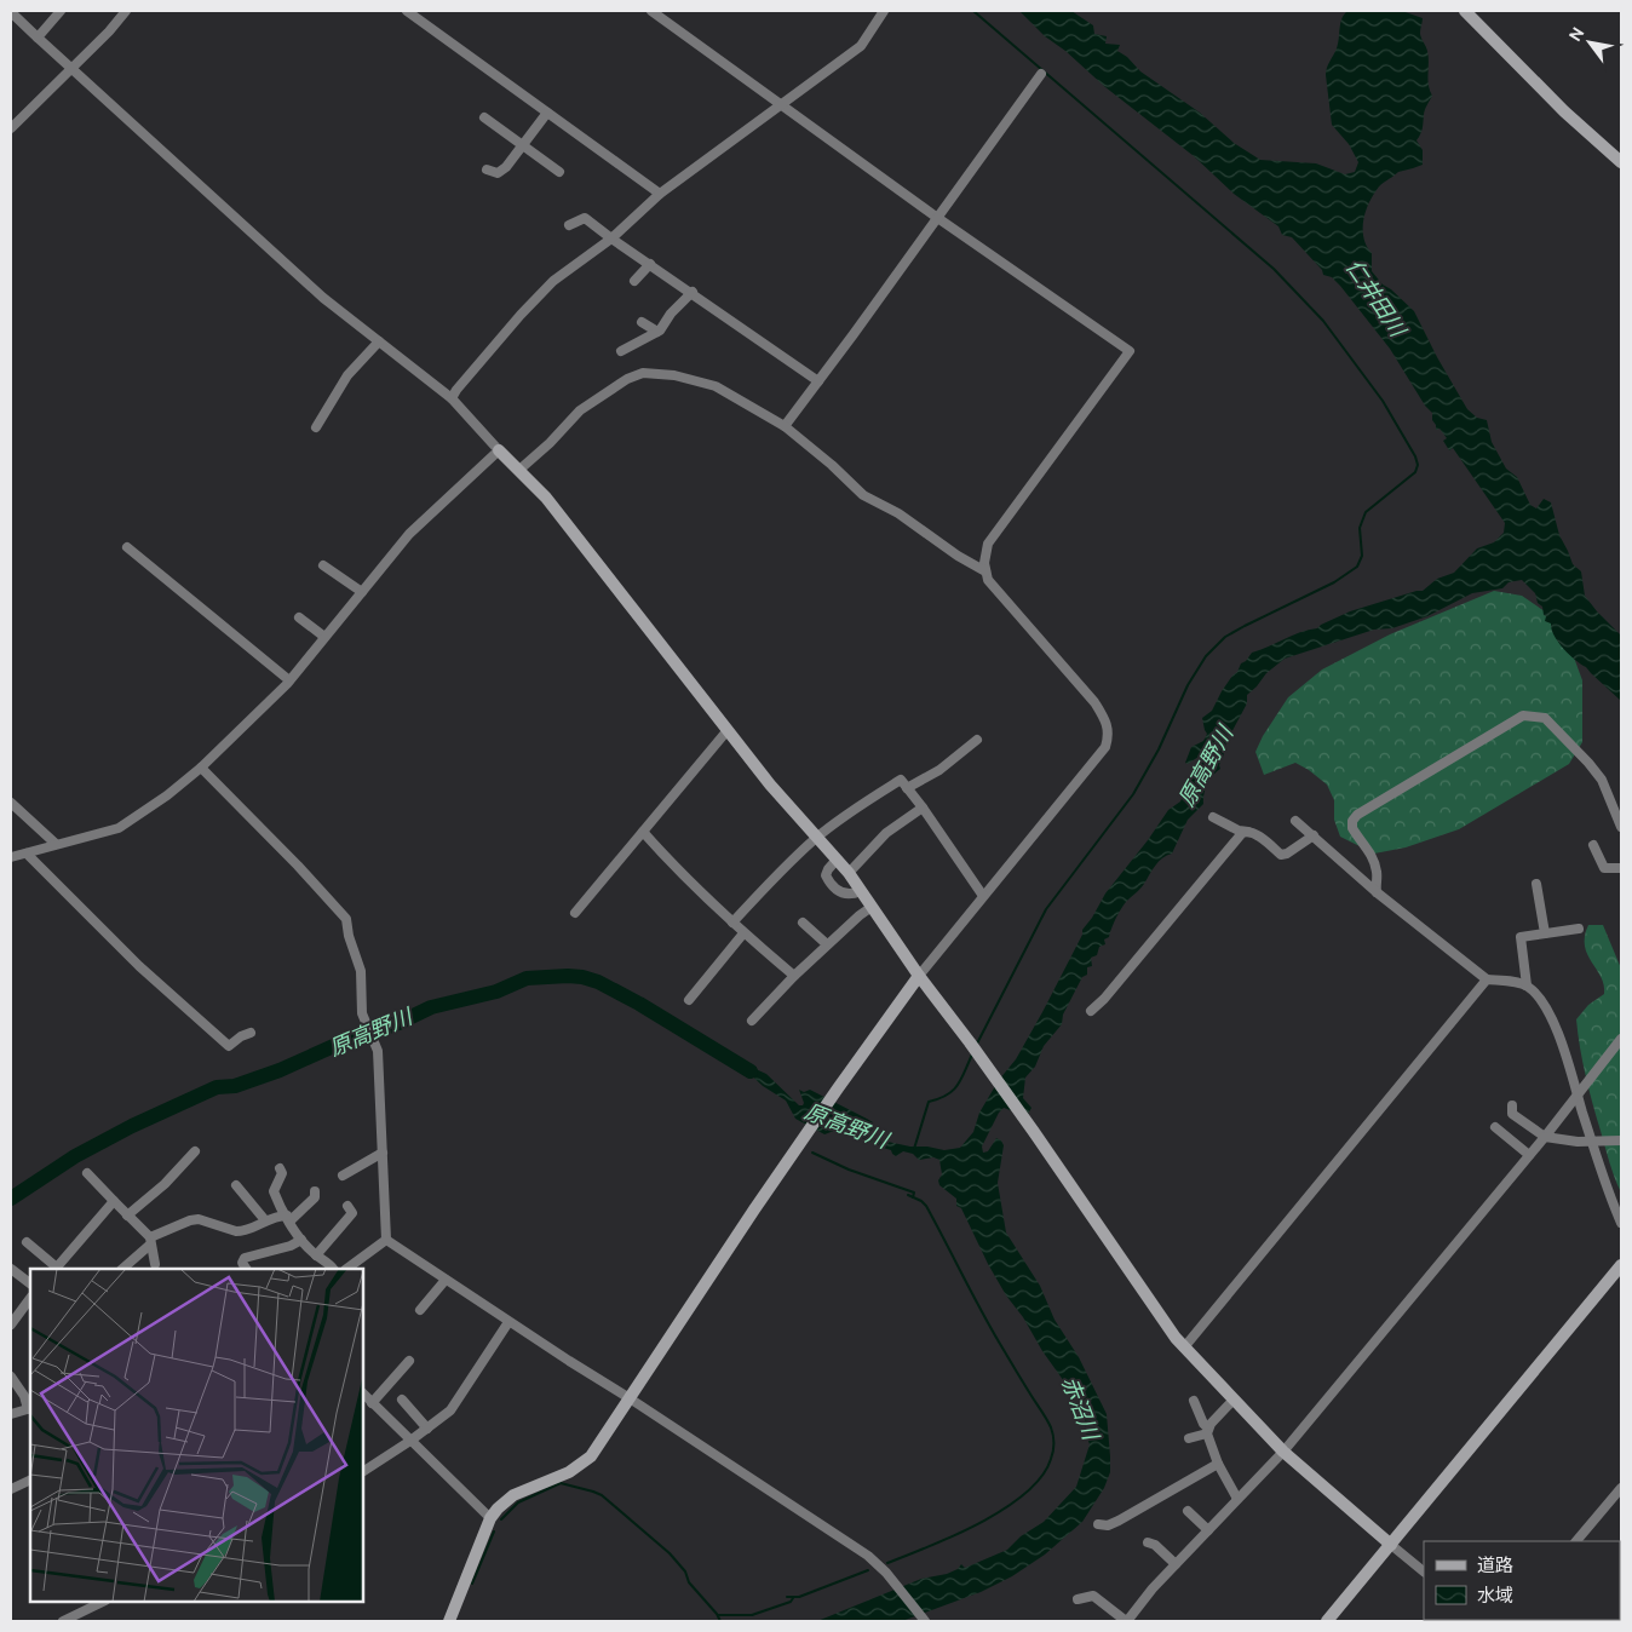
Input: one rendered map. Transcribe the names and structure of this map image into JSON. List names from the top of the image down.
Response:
{
  "water": ["仁井田川", "原高野川", "赤沼川"],
  "legend": ["道路", "水域"],
  "north": "top left"
}
